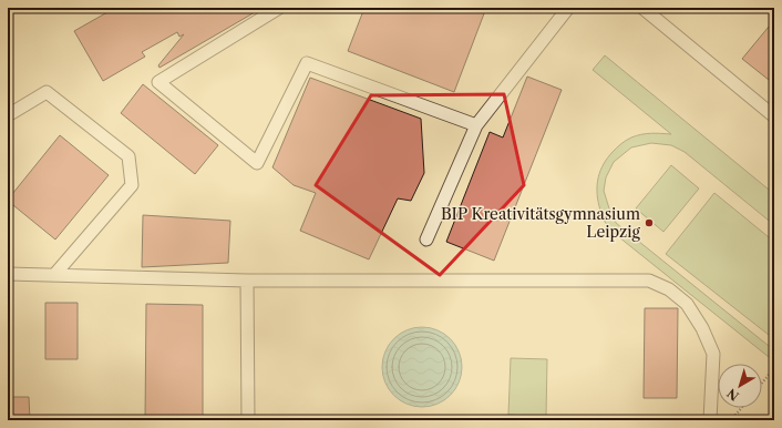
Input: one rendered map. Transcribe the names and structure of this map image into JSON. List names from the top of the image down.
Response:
{
  "places": ["BIP Kreativitätsgymnasium Leipzig"],
  "north": "bottom left"
}
